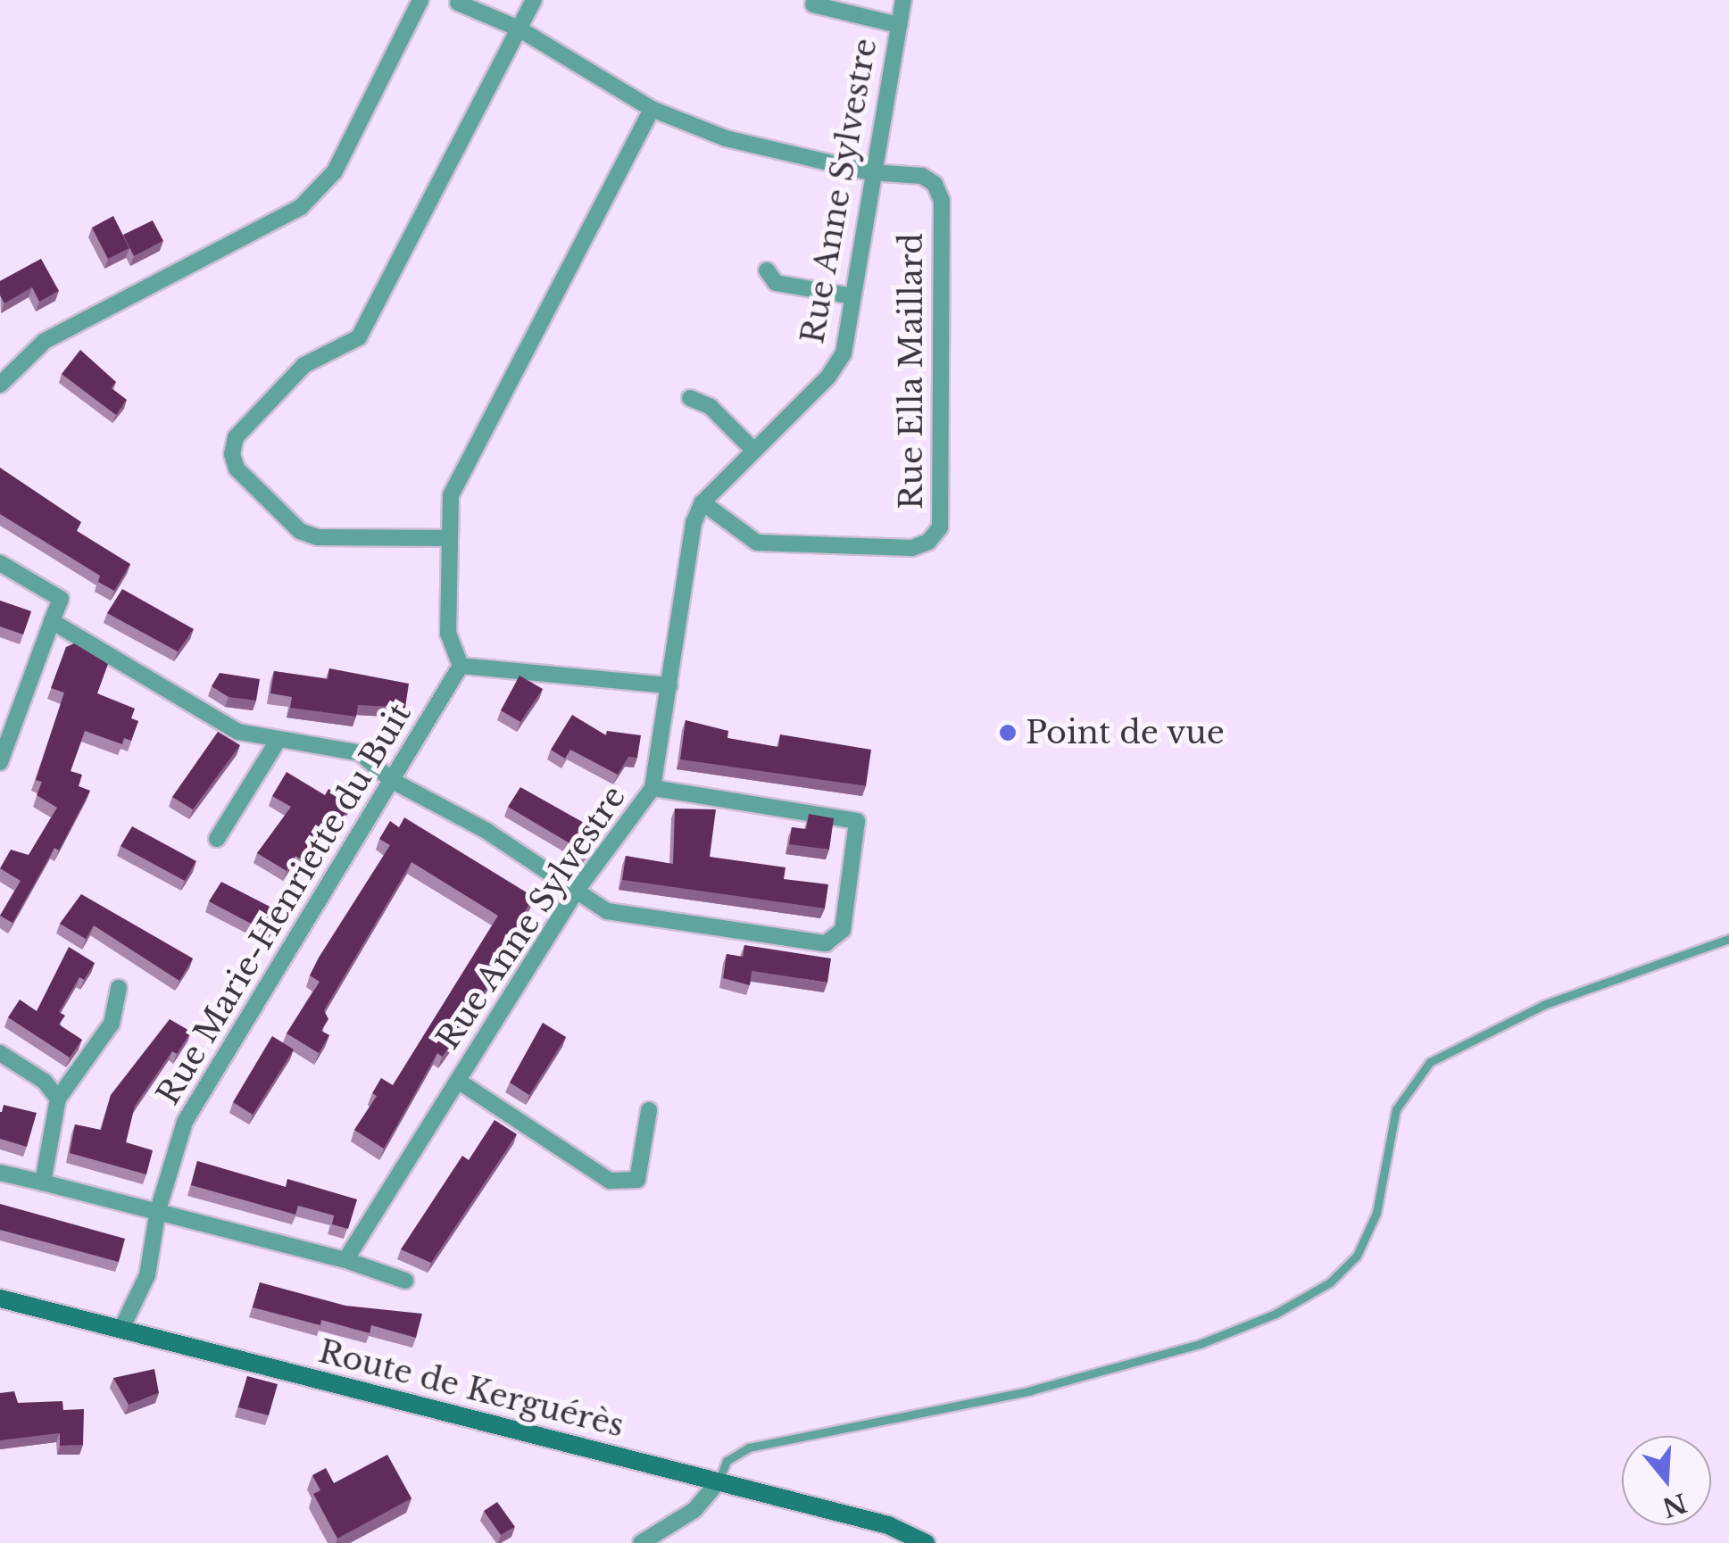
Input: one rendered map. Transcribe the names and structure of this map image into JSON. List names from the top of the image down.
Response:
{
  "streets": {
    "street": [
      "Rue Anne Sylvestre",
      "Rue Ella Maillard",
      "Rue Marie-Henriette du Buit",
      "Route de Kerguérès"
    ]
  },
  "crossings": [
    ["Rue Anne Sylvestre", "Rue Ella Maillard"],
    ["Rue Marie-Henriette du Buit", "Route de Kerguérès"]
  ],
  "places": ["Point de vue"],
  "north": "bottom"
}
